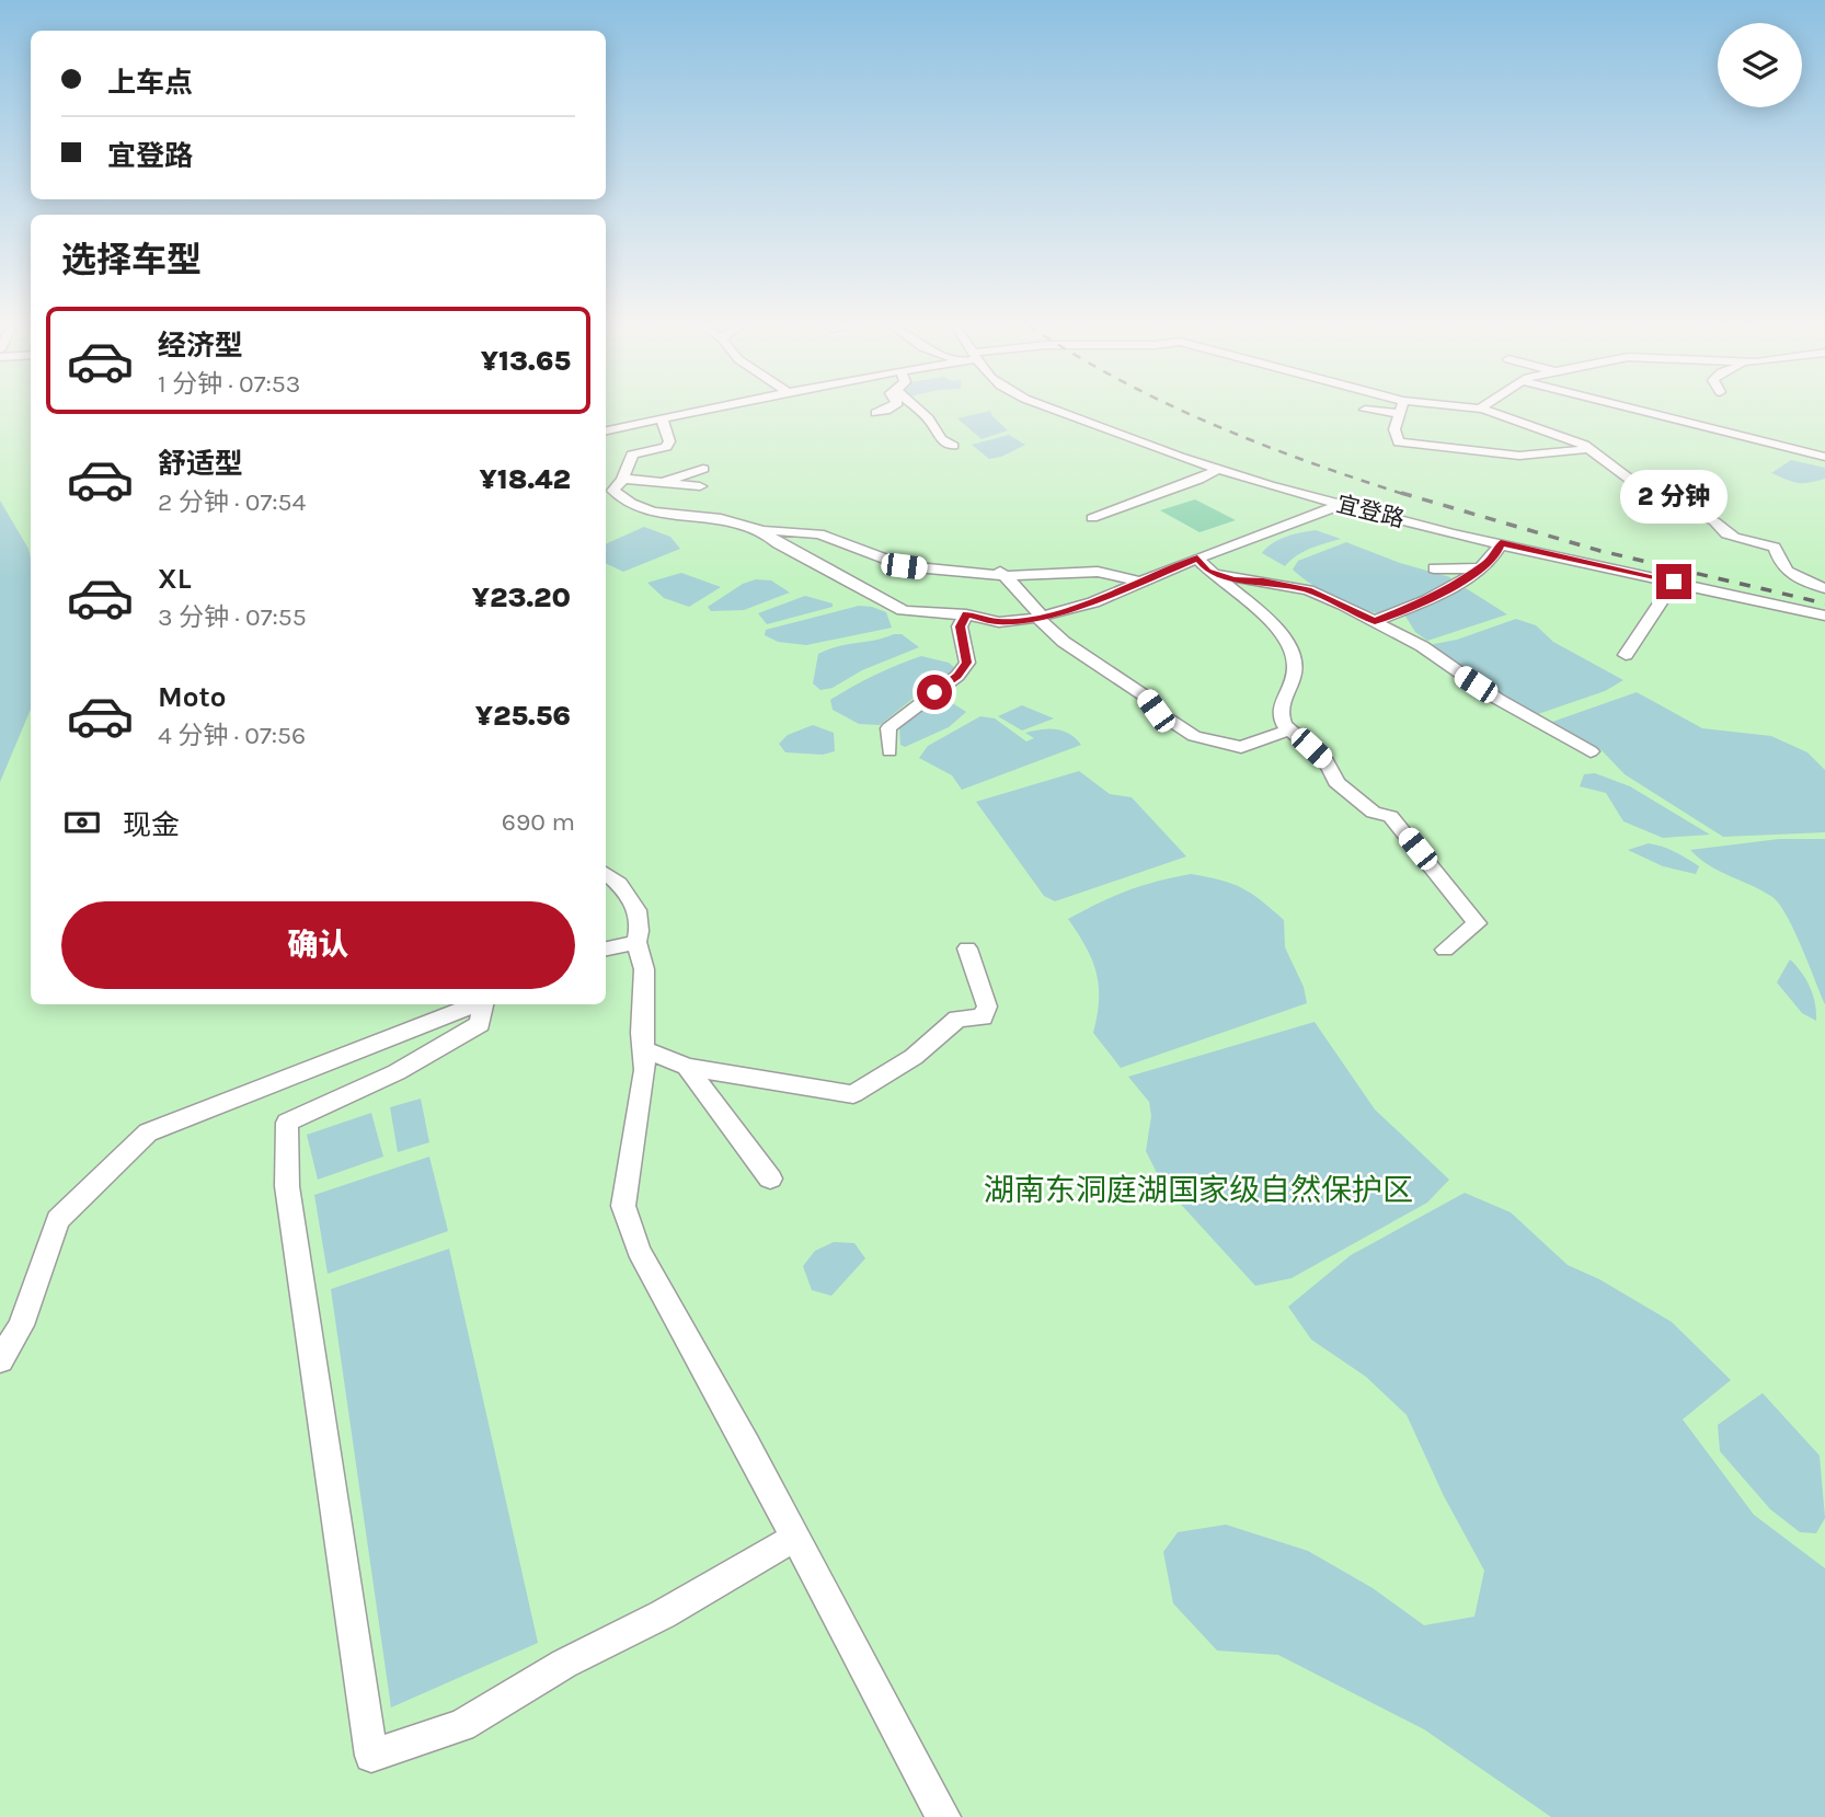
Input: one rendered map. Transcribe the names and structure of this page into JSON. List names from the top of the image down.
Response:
{
  "streets": {
    "street": ["宜登路"]
  },
  "parks": ["湖南东洞庭湖国家级自然保护区"],
  "page": {
    "banner": ["上车点", "宜登路"],
    "heading": "选择车型",
    "list": [
      {
        "name": "经济型",
        "note": "1 分钟 · 07:53",
        "value": "¥13.65"
      },
      {
        "name": "舒适型",
        "note": "2 分钟 · 07:54",
        "value": "¥18.42"
      },
      {
        "name": "XL",
        "note": "3 分钟 · 07:55",
        "value": "¥23.20"
      },
      {
        "name": "Moto",
        "note": "4 分钟 · 07:56",
        "value": "¥25.56"
      }
    ],
    "bubble": "2 分钟",
    "pay": ["现金", "690 m"],
    "buttons": "确认"
  }
}
